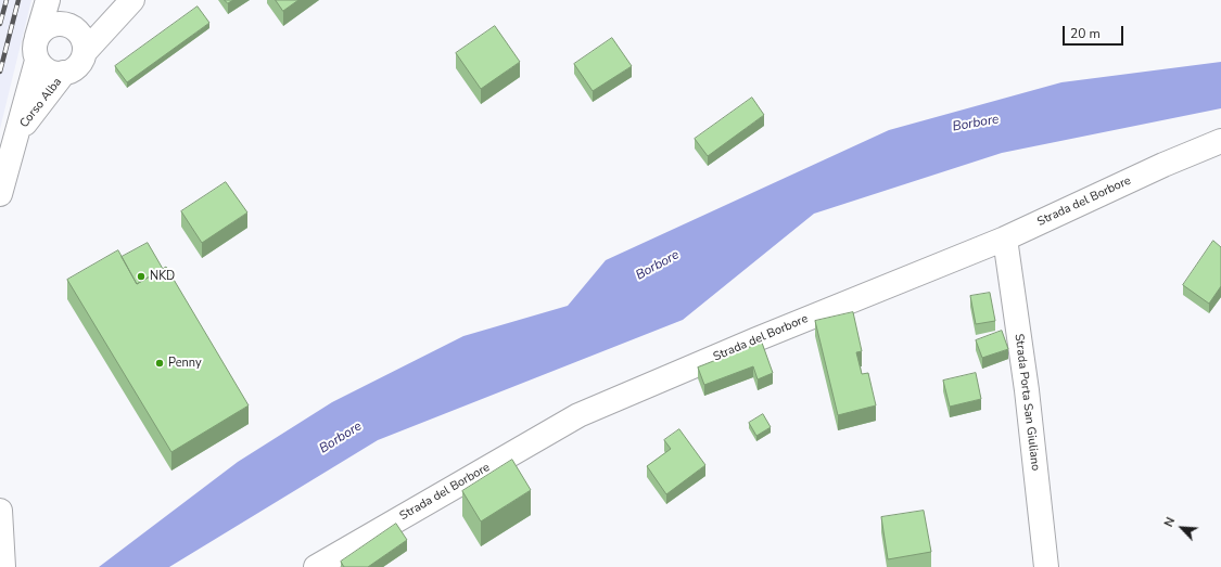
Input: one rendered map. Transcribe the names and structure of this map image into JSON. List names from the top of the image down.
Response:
{
  "streets": {
    "street": ["Corso Alba", "Strada del Borbore", "Strada Porta San Giuliano"]
  },
  "crossings": [
    ["Strada del Borbore", "Strada Porta San Giuliano"]
  ],
  "water": ["Borbore"],
  "places": ["NKD", "Penny"],
  "scale_bar": "20 m",
  "north": "top left"
}
